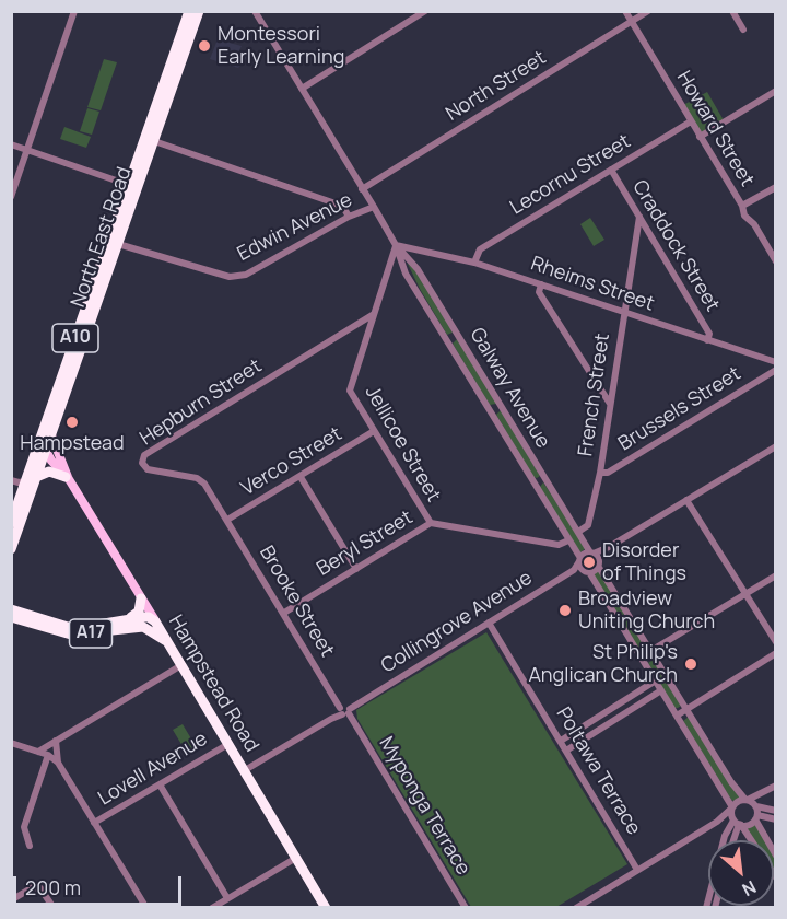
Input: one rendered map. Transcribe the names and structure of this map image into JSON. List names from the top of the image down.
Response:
{
  "streets": {
    "highway": [
      "North East Road",
      "A10",
      "A17",
      "Hampstead Road"
    ],
    "street": [
      "North Street",
      "Howard Street",
      "Lecornu Street",
      "Edwin Avenue",
      "Craddock Street",
      "Rheims Street",
      "Galway Avenue",
      "French Street",
      "Hepburn Street",
      "Brussels Street",
      "Jellicoe Street",
      "Verco Street",
      "Beryl Street",
      "Brooke Street",
      "Collingrove Avenue",
      "Lovell Avenue",
      "Poltawa Terrace",
      "Myponga Terrace"
    ]
  },
  "crossings": [
    ["North Street", "Howard Street"],
    ["North Street", "Galway Avenue"],
    ["Howard Street", "Lecornu Street"],
    ["Lecornu Street", "Craddock Street"],
    ["Lecornu Street", "Rheims Street"],
    ["Edwin Avenue", "North East Road"],
    ["Edwin Avenue", "Galway Avenue"],
    ["North East Road", "Hampstead Road"],
    ["Craddock Street", "Rheims Street"],
    ["Craddock Street", "French Street"],
    ["Rheims Street", "Galway Avenue"],
    ["Rheims Street", "French Street"],
    ["Rheims Street", "Jellicoe Street"],
    ["Galway Avenue", "French Street"],
    ["Galway Avenue", "Jellicoe Street"],
    ["Galway Avenue", "Collingrove Avenue"],
    ["French Street", "Brussels Street"],
    ["Hepburn Street", "Jellicoe Street"],
    ["Hepburn Street", "Verco Street"],
    ["Hepburn Street", "Brooke Street"],
    ["Jellicoe Street", "Verco Street"],
    ["Jellicoe Street", "Beryl Street"],
    ["Verco Street", "Brooke Street"],
    ["Beryl Street", "Brooke Street"],
    ["Brooke Street", "Collingrove Avenue"],
    ["Brooke Street", "Myponga Terrace"],
    ["Collingrove Avenue", "Hampstead Road"],
    ["Collingrove Avenue", "Poltawa Terrace"],
    ["Collingrove Avenue", "Myponga Terrace"],
    ["A17", "Hampstead Road"],
    ["Hampstead Road", "Lovell Avenue"]
  ],
  "places": [
    "Montessori Early Learning",
    "Hampstead",
    "Disorder of Things",
    "Broadview Uniting Church",
    "St Philip's Anglican Church"
  ],
  "scale_bar": "200 m",
  "north": "bottom right"
}
